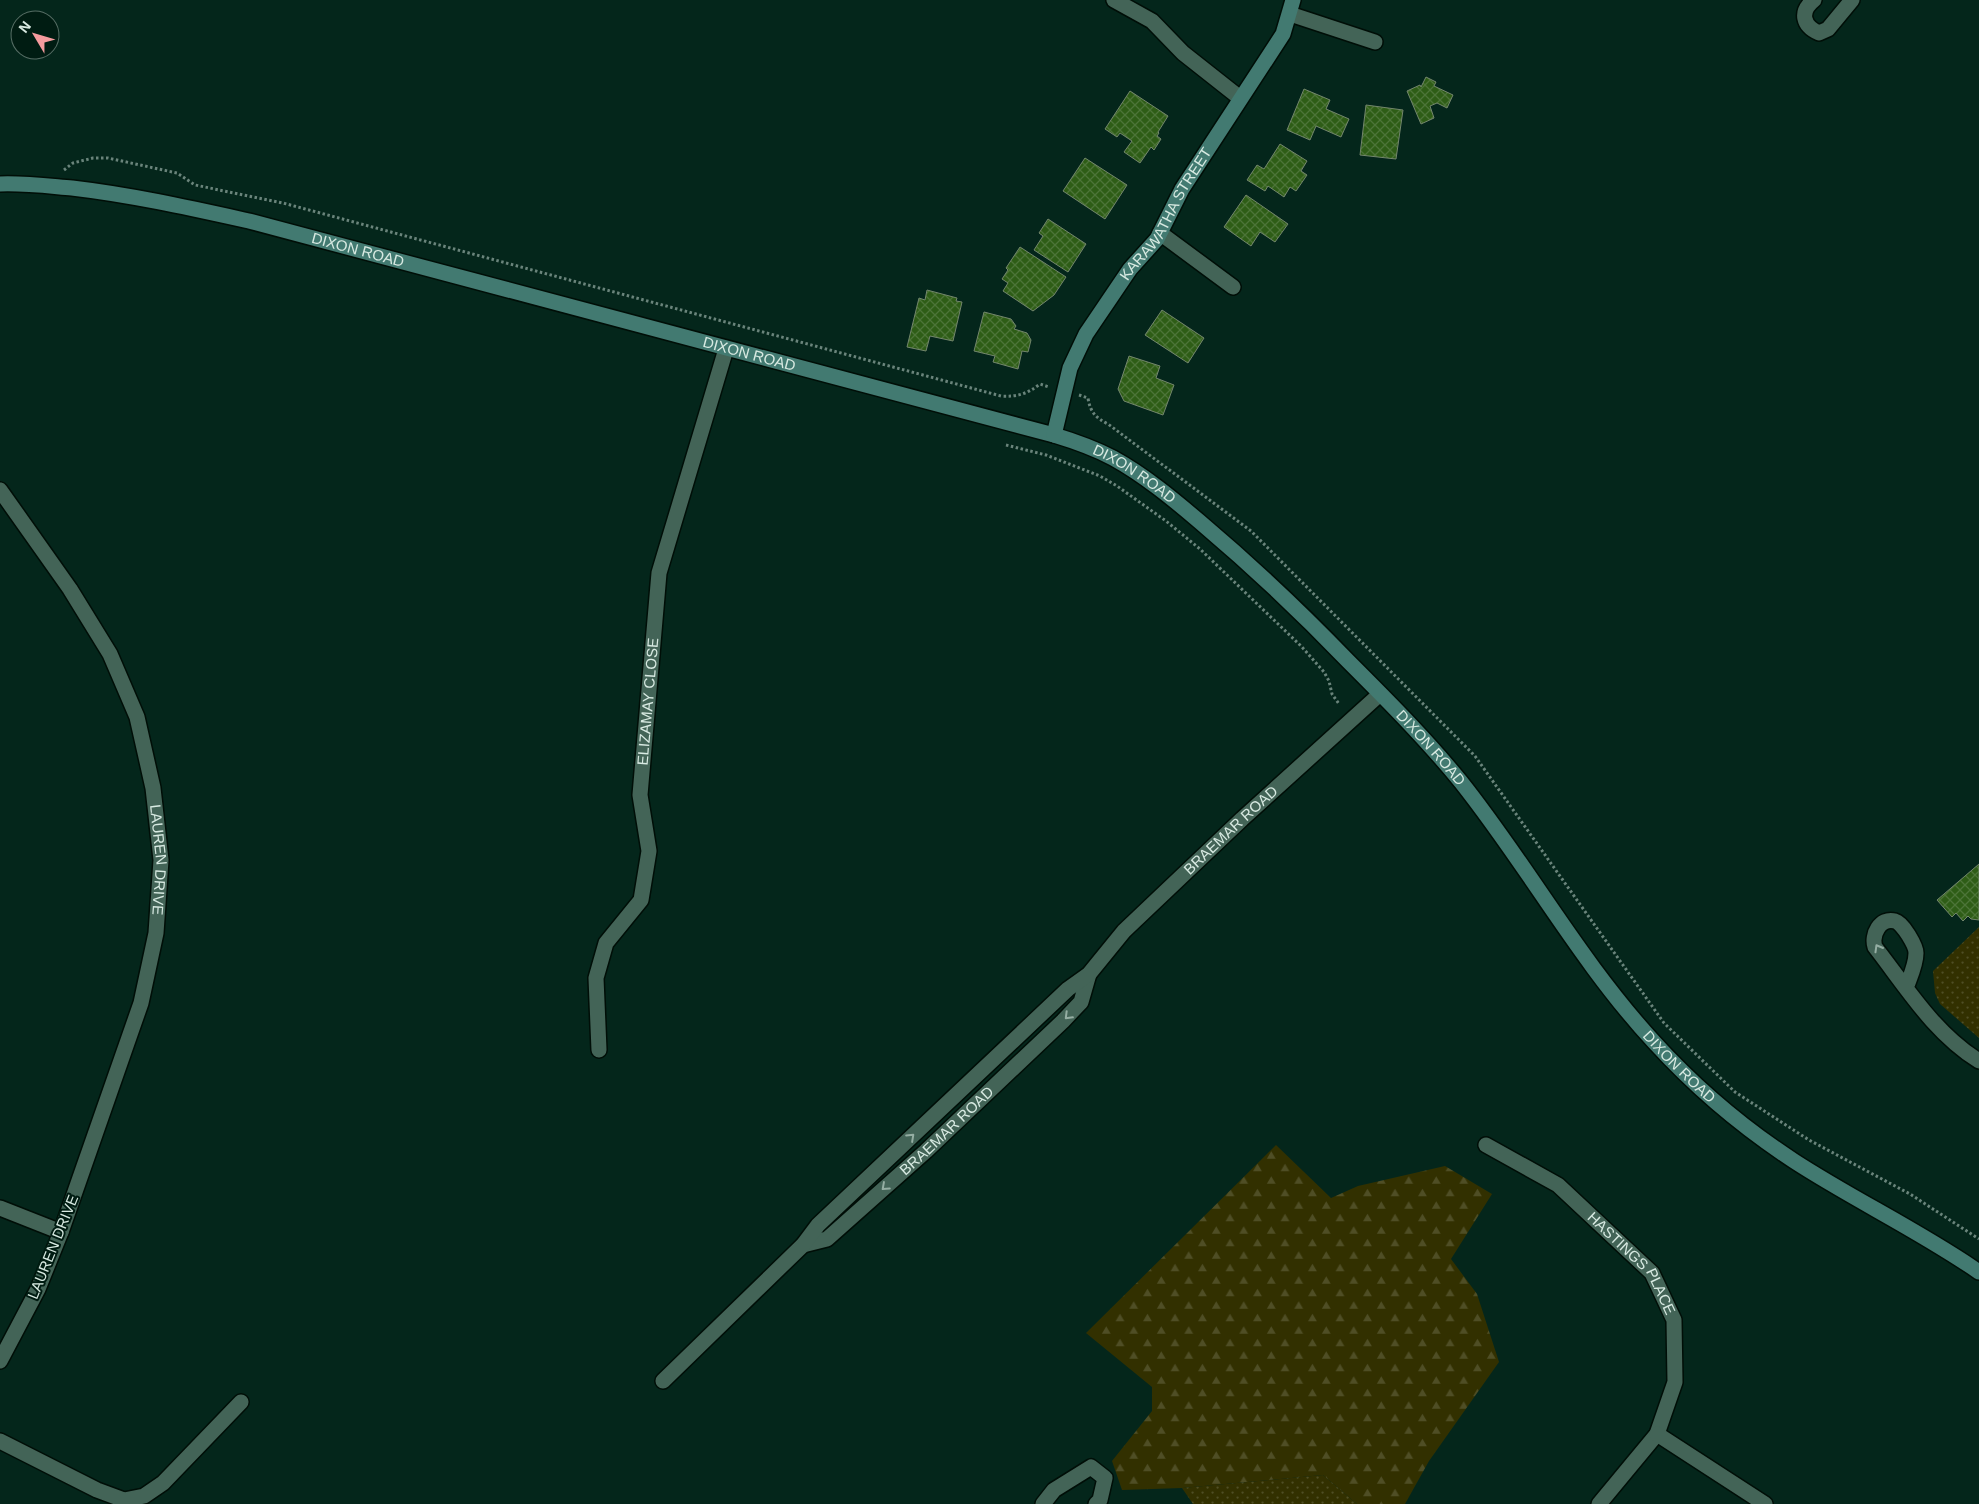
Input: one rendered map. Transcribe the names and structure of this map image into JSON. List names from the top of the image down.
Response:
{
  "streets": {
    "main road": ["KARAWATHA STREET", "DIXON ROAD"],
    "street": [
      "ELIZAMAY CLOSE",
      "BRAEMAR ROAD",
      "LAUREN DRIVE",
      "HASTINGS PLACE"
    ]
  },
  "crossings": [
    ["KARAWATHA STREET", "DIXON ROAD"],
    ["DIXON ROAD", "ELIZAMAY CLOSE"],
    ["DIXON ROAD", "BRAEMAR ROAD"]
  ],
  "north": "top left"
}
